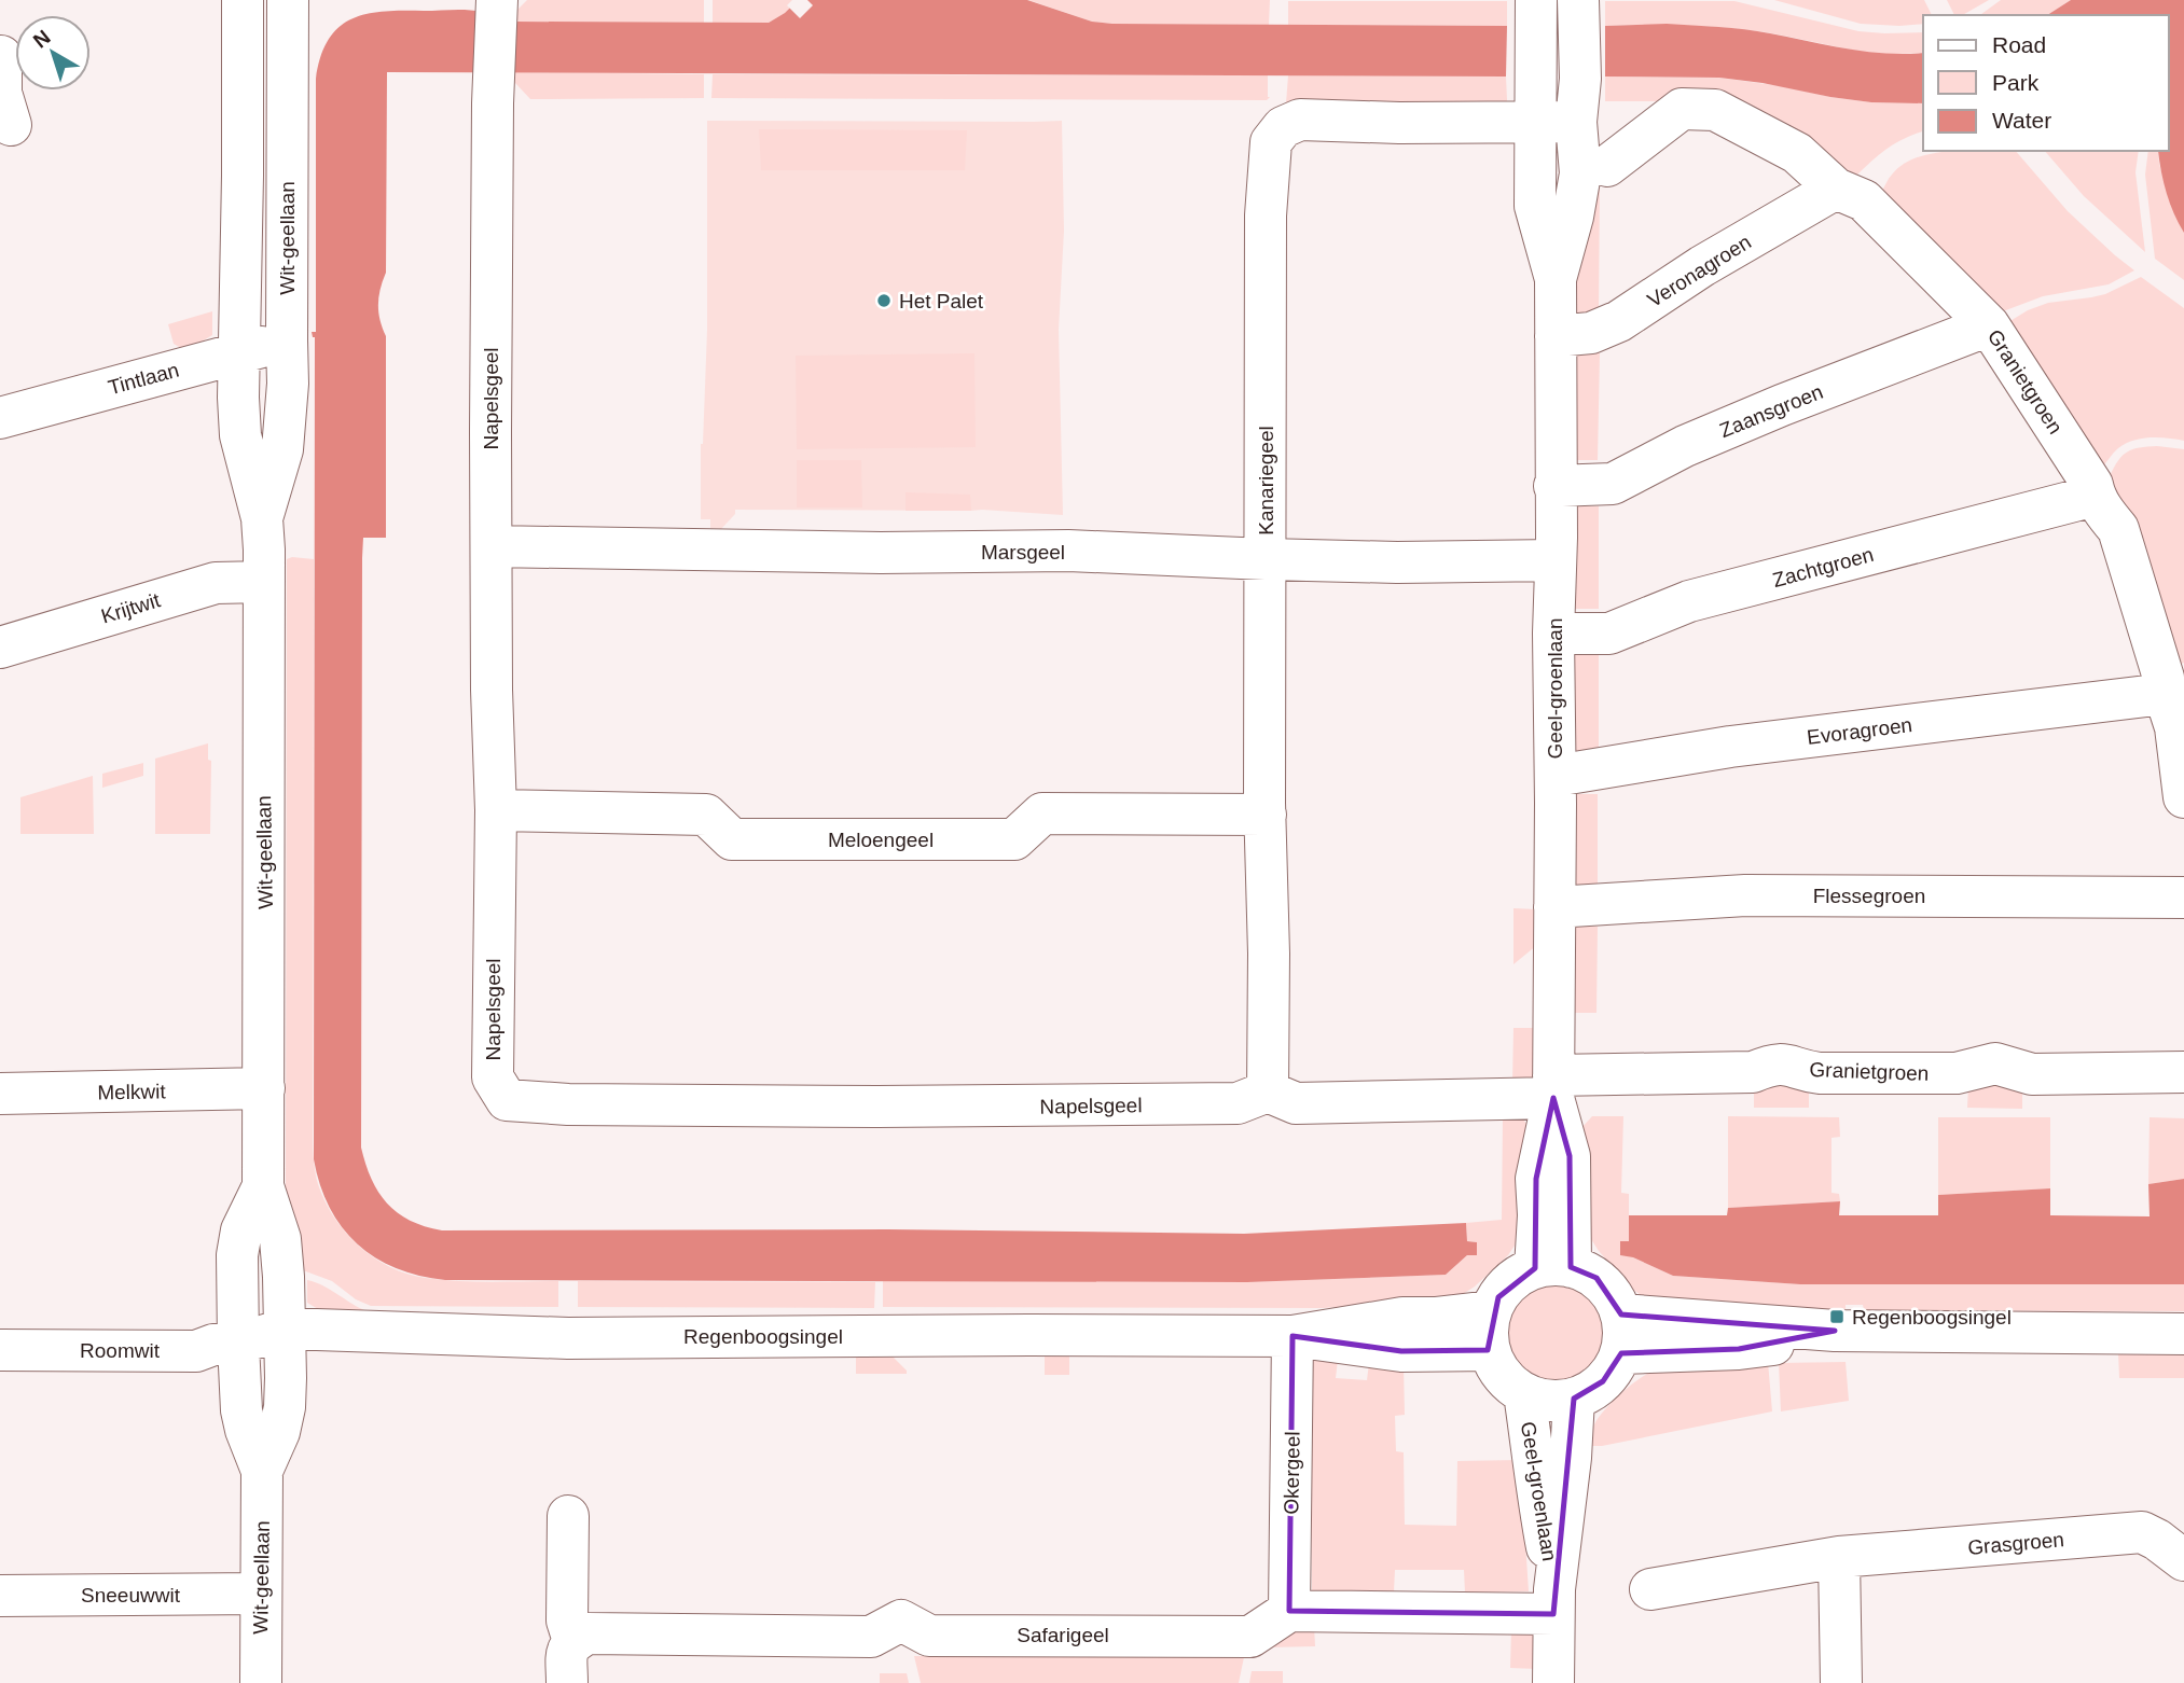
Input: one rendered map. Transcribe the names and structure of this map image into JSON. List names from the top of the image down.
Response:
{
  "streets": {
    "street": [
      "Wit-geellaan",
      "Veronagroen",
      "Tintlaan",
      "Granietgroen",
      "Napelsgeel",
      "Zaansgroen",
      "Kanariegeel",
      "Marsgeel",
      "Zachtgroen",
      "Krijtwit",
      "Geel-groenlaan",
      "Evoragroen",
      "Meloengeel",
      "Flessegroen",
      "Melkwit",
      "Regenboogsingel",
      "Roomwit",
      "Okergeel",
      "Grasgroen",
      "Sneeuwwit",
      "Safarigeel"
    ]
  },
  "crossings": [
    ["Wit-geellaan", "Tintlaan"],
    ["Wit-geellaan", "Krijtwit"],
    ["Wit-geellaan", "Melkwit"],
    ["Wit-geellaan", "Regenboogsingel"],
    ["Wit-geellaan", "Roomwit"],
    ["Wit-geellaan", "Sneeuwwit"],
    ["Veronagroen", "Granietgroen"],
    ["Veronagroen", "Geel-groenlaan"],
    ["Granietgroen", "Zaansgroen"],
    ["Granietgroen", "Zachtgroen"],
    ["Granietgroen", "Geel-groenlaan"],
    ["Granietgroen", "Evoragroen"],
    ["Napelsgeel", "Kanariegeel"],
    ["Napelsgeel", "Marsgeel"],
    ["Napelsgeel", "Meloengeel"],
    ["Zaansgroen", "Geel-groenlaan"],
    ["Kanariegeel", "Marsgeel"],
    ["Kanariegeel", "Geel-groenlaan"],
    ["Kanariegeel", "Meloengeel"],
    ["Marsgeel", "Geel-groenlaan"],
    ["Zachtgroen", "Geel-groenlaan"],
    ["Geel-groenlaan", "Evoragroen"],
    ["Geel-groenlaan", "Flessegroen"],
    ["Geel-groenlaan", "Regenboogsingel"],
    ["Regenboogsingel", "Roomwit"],
    ["Regenboogsingel", "Okergeel"],
    ["Okergeel", "Safarigeel"]
  ],
  "places": {
    "other": ["Het Palet"],
    "transit": ["Regenboogsingel"]
  },
  "legend": ["Road", "Park", "Water"],
  "north": "top left"
}
